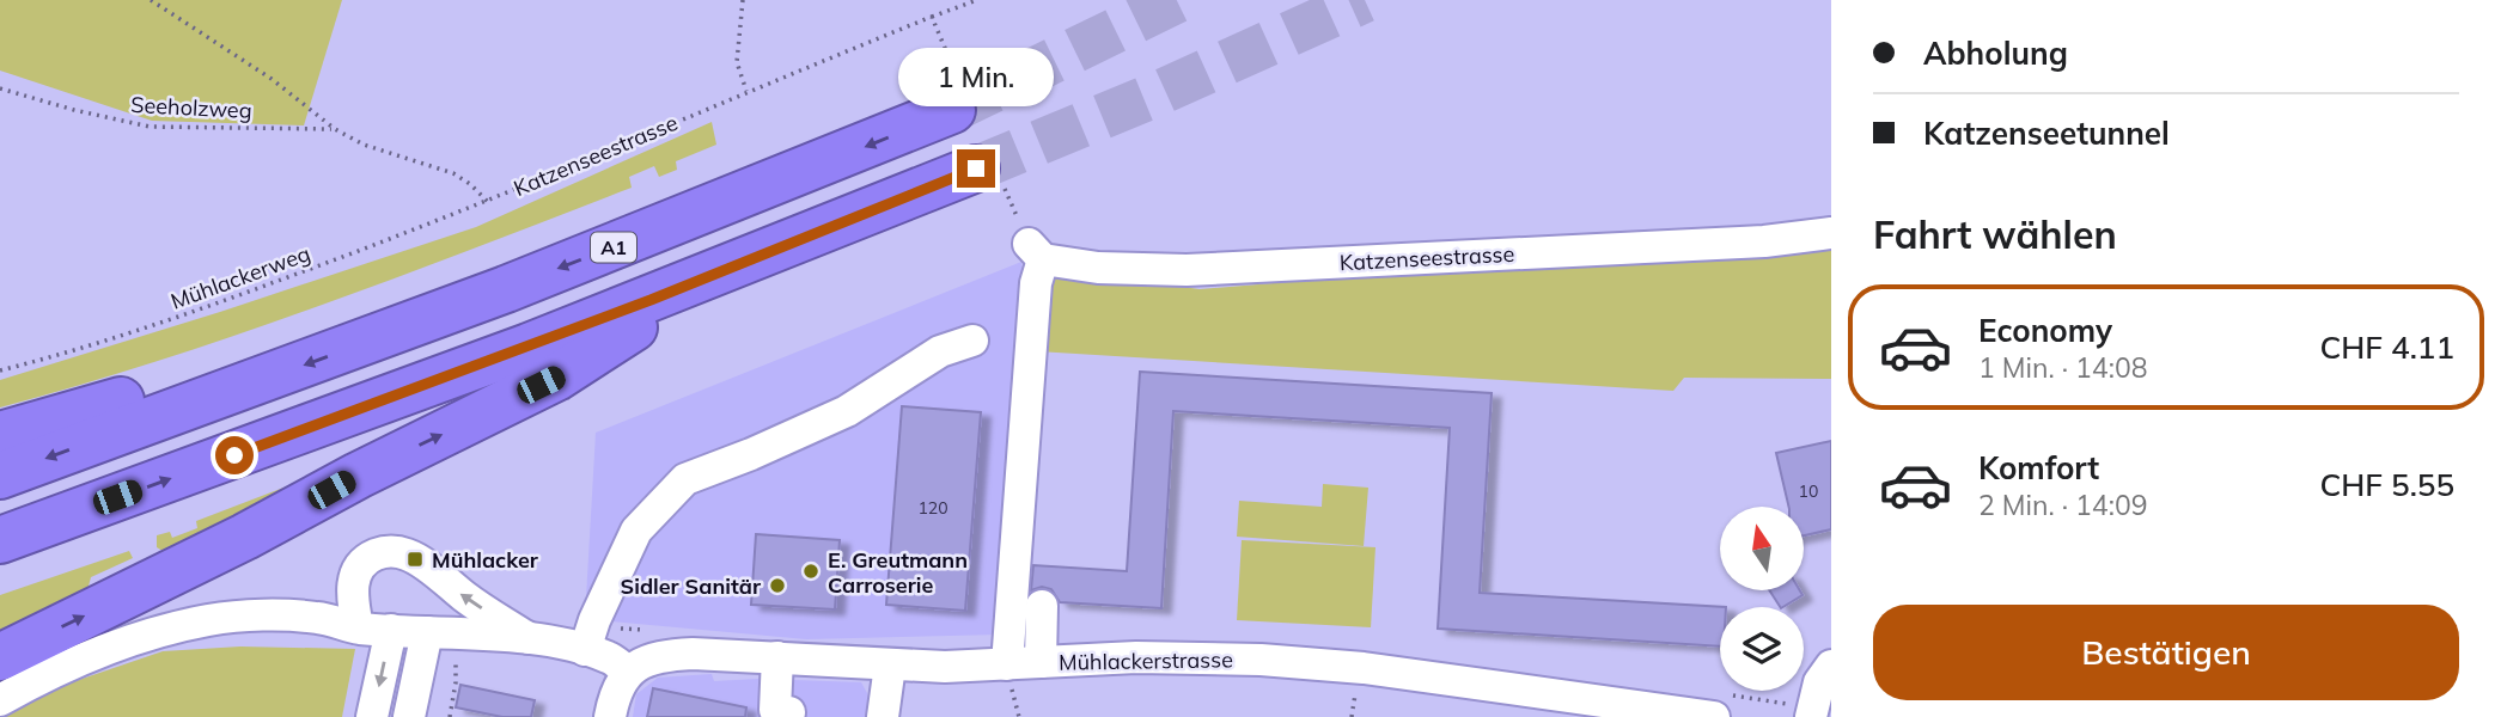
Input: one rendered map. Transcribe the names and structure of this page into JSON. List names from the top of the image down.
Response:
{
  "streets": {
    "highway": ["A1"],
    "street": ["Katzenseestrasse", "Mühlackerstrasse"],
    "path": ["Seeholzweg", "Mühlackerweg"]
  },
  "crossings": [
    ["Seeholzweg", "Katzenseestrasse"],
    ["Katzenseestrasse", "Mühlackerweg"],
    ["Katzenseestrasse", "Mühlackerstrasse"]
  ],
  "places": {
    "transit": ["Mühlacker"],
    "other": ["E. Greutmann Carroserie", "Sidler Sanitär"]
  },
  "house_numbers": ["10", "120"],
  "north": "top",
  "page": {
    "banner": ["Abholung", "Katzenseetunnel"],
    "bubble": "1 Min.",
    "heading": "Fahrt wählen",
    "list": [
      {
        "name": "Economy",
        "note": "1 Min. · 14:08",
        "value": "CHF 4.11"
      },
      {
        "name": "Komfort",
        "note": "2 Min. · 14:09",
        "value": "CHF 5.55"
      }
    ],
    "buttons": "Bestätigen"
  }
}
